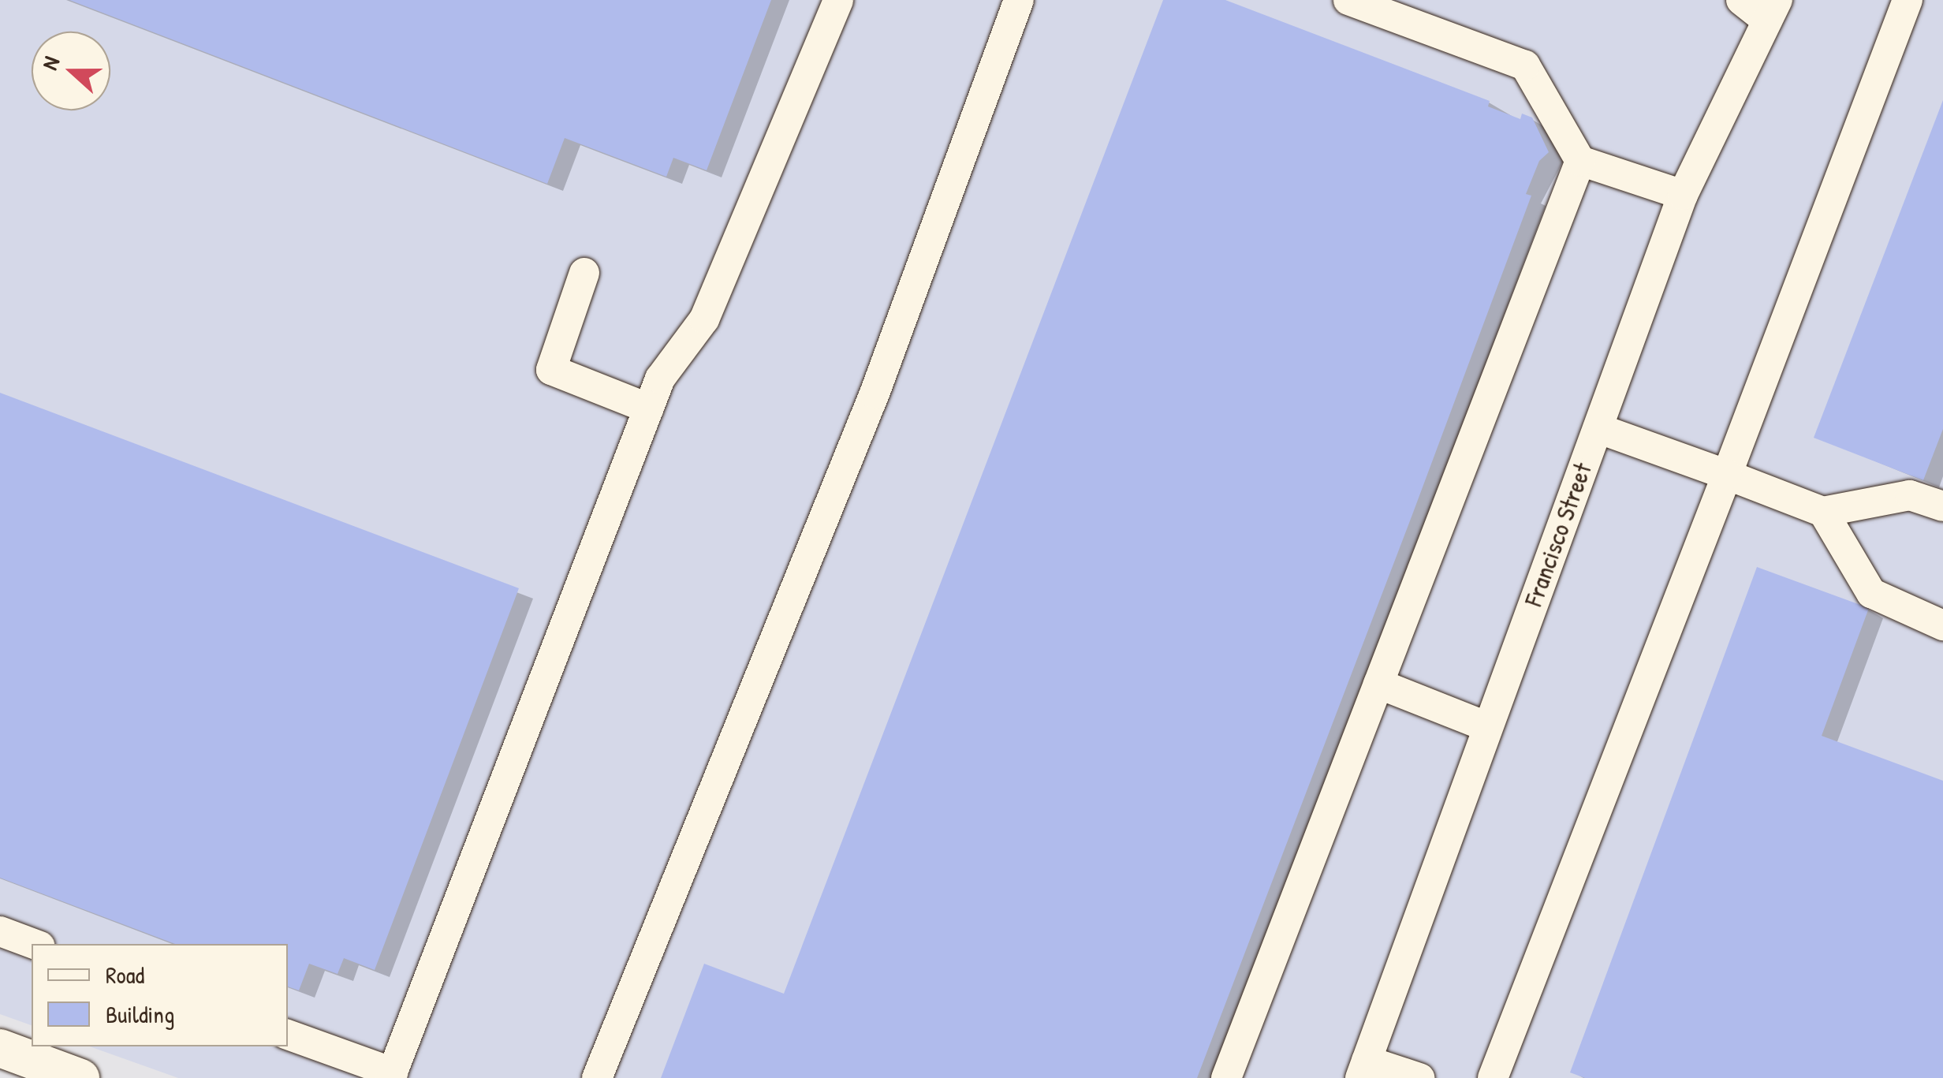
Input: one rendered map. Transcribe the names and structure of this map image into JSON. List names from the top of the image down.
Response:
{
  "streets": {
    "street": ["Francisco Street"]
  },
  "legend": ["Road", "Building"],
  "north": "left"
}
